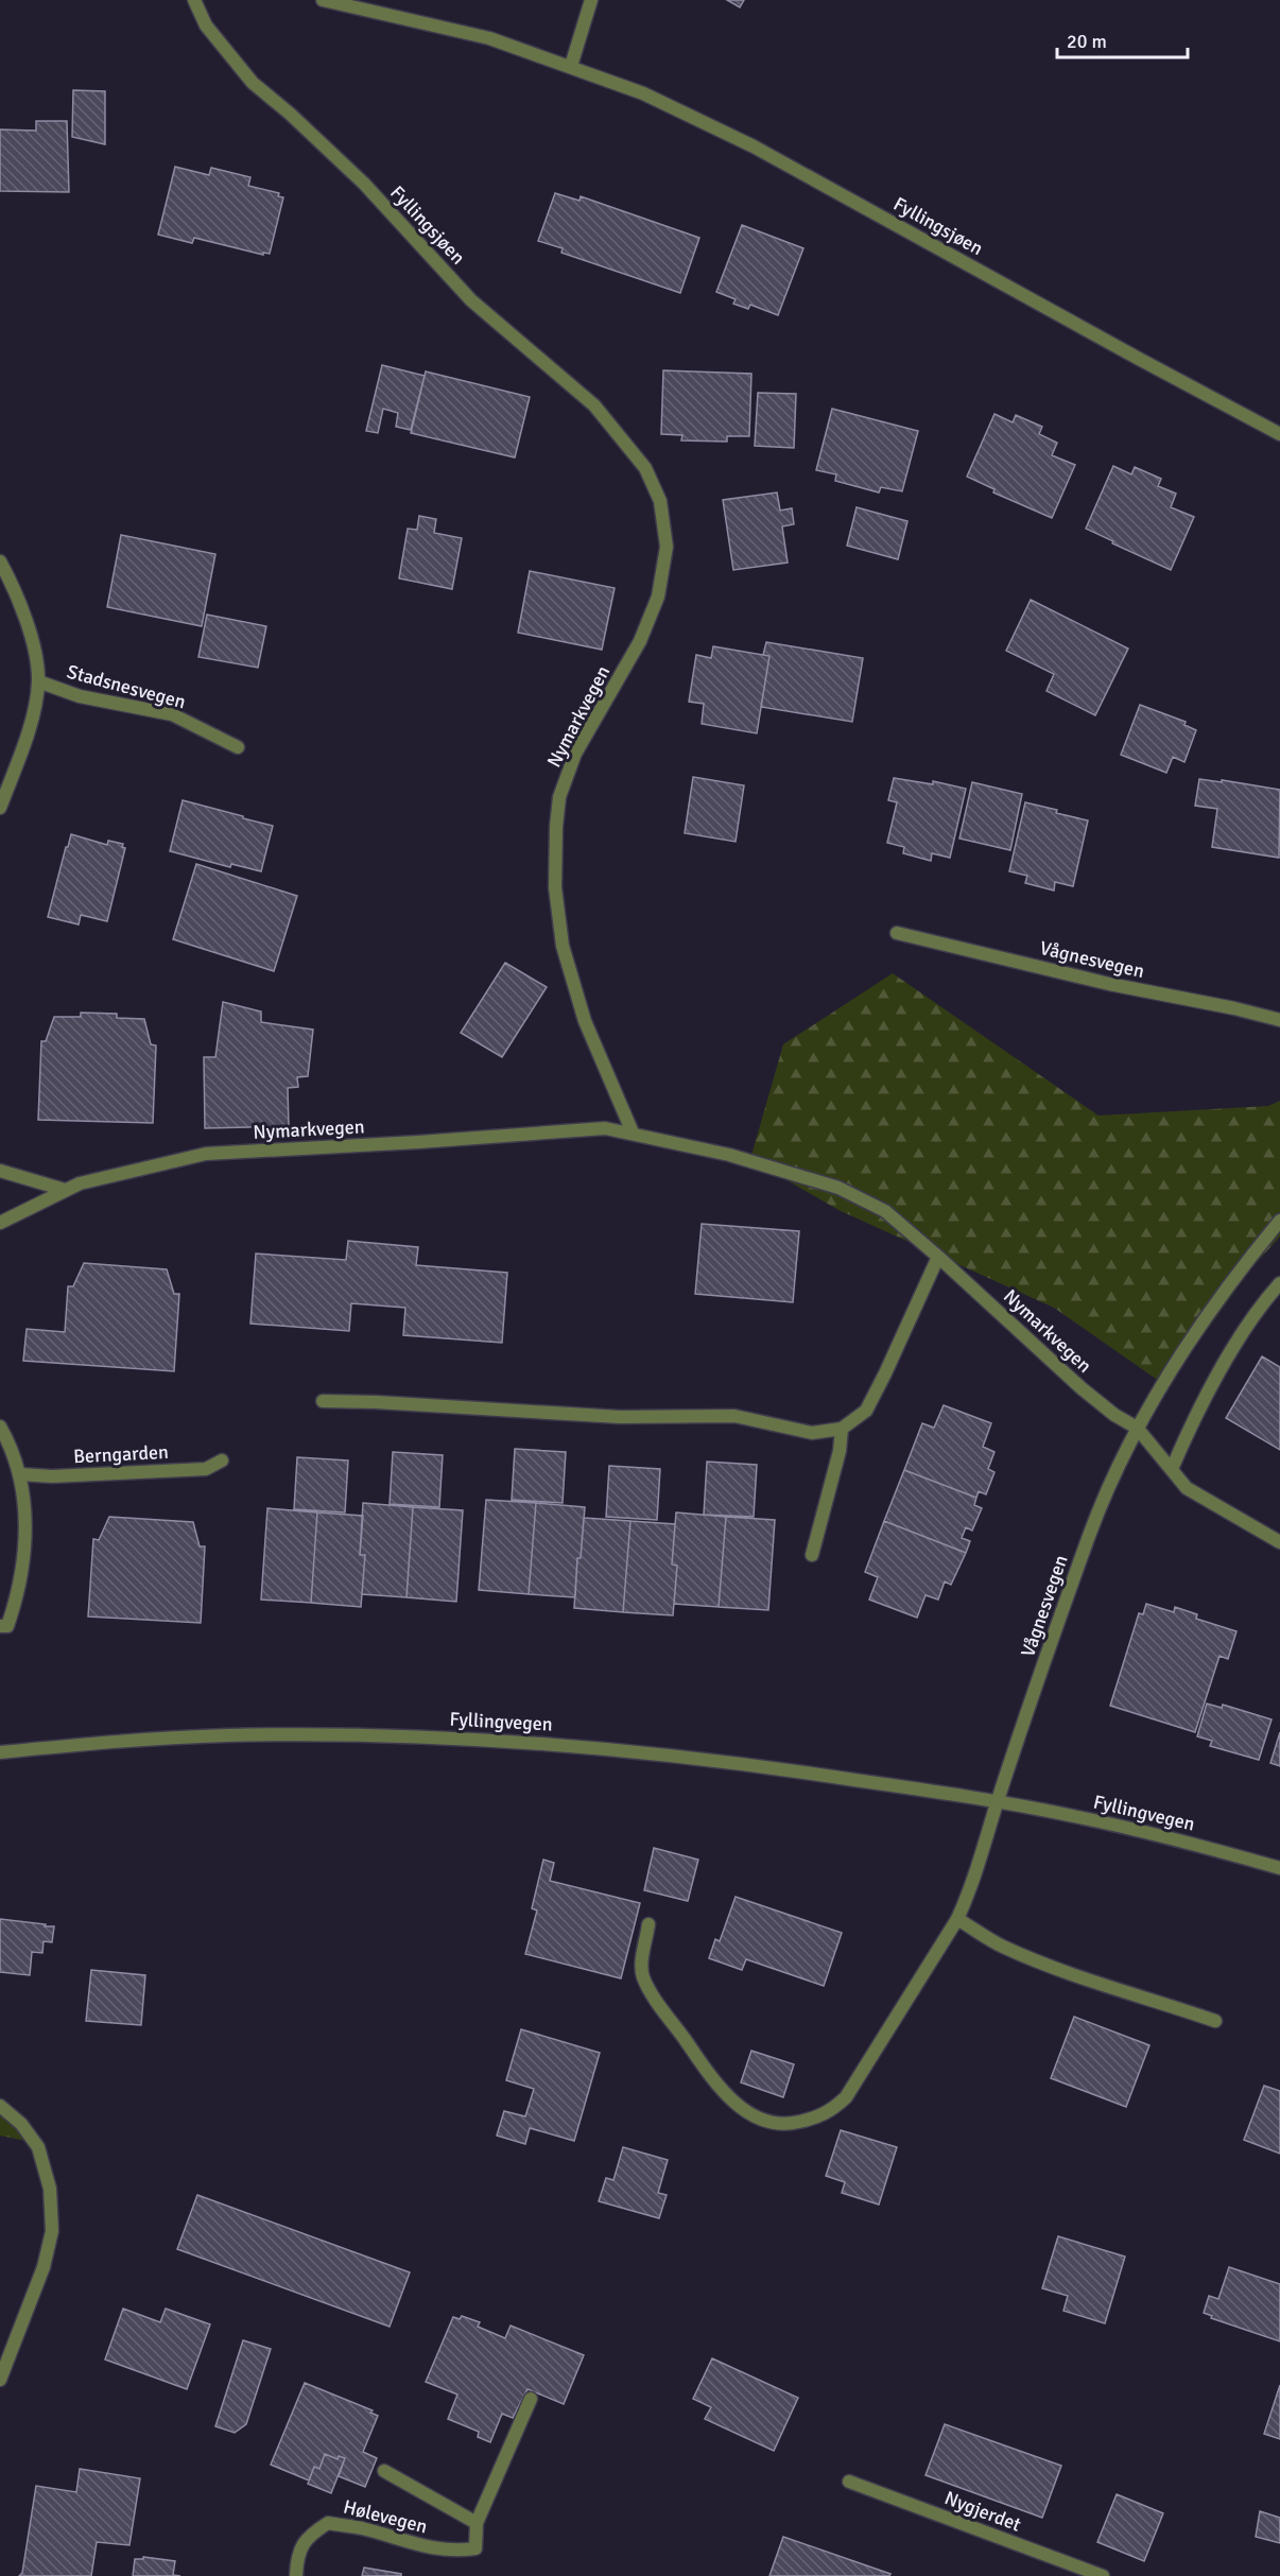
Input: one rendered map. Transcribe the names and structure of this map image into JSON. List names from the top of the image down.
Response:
{
  "streets": {
    "street": [
      "Fyllingsjøen",
      "Stadsnesvegen",
      "Nymarkvegen",
      "Vågnesvegen",
      "Berngarden",
      "Fyllingvegen",
      "Nygjerdet",
      "Hølevegen"
    ]
  },
  "crossings": [
    ["Fyllingsjøen", "Nymarkvegen"],
    ["Nymarkvegen", "Vågnesvegen"],
    ["Vågnesvegen", "Fyllingvegen"]
  ],
  "scale_bar": "20 m"
}
